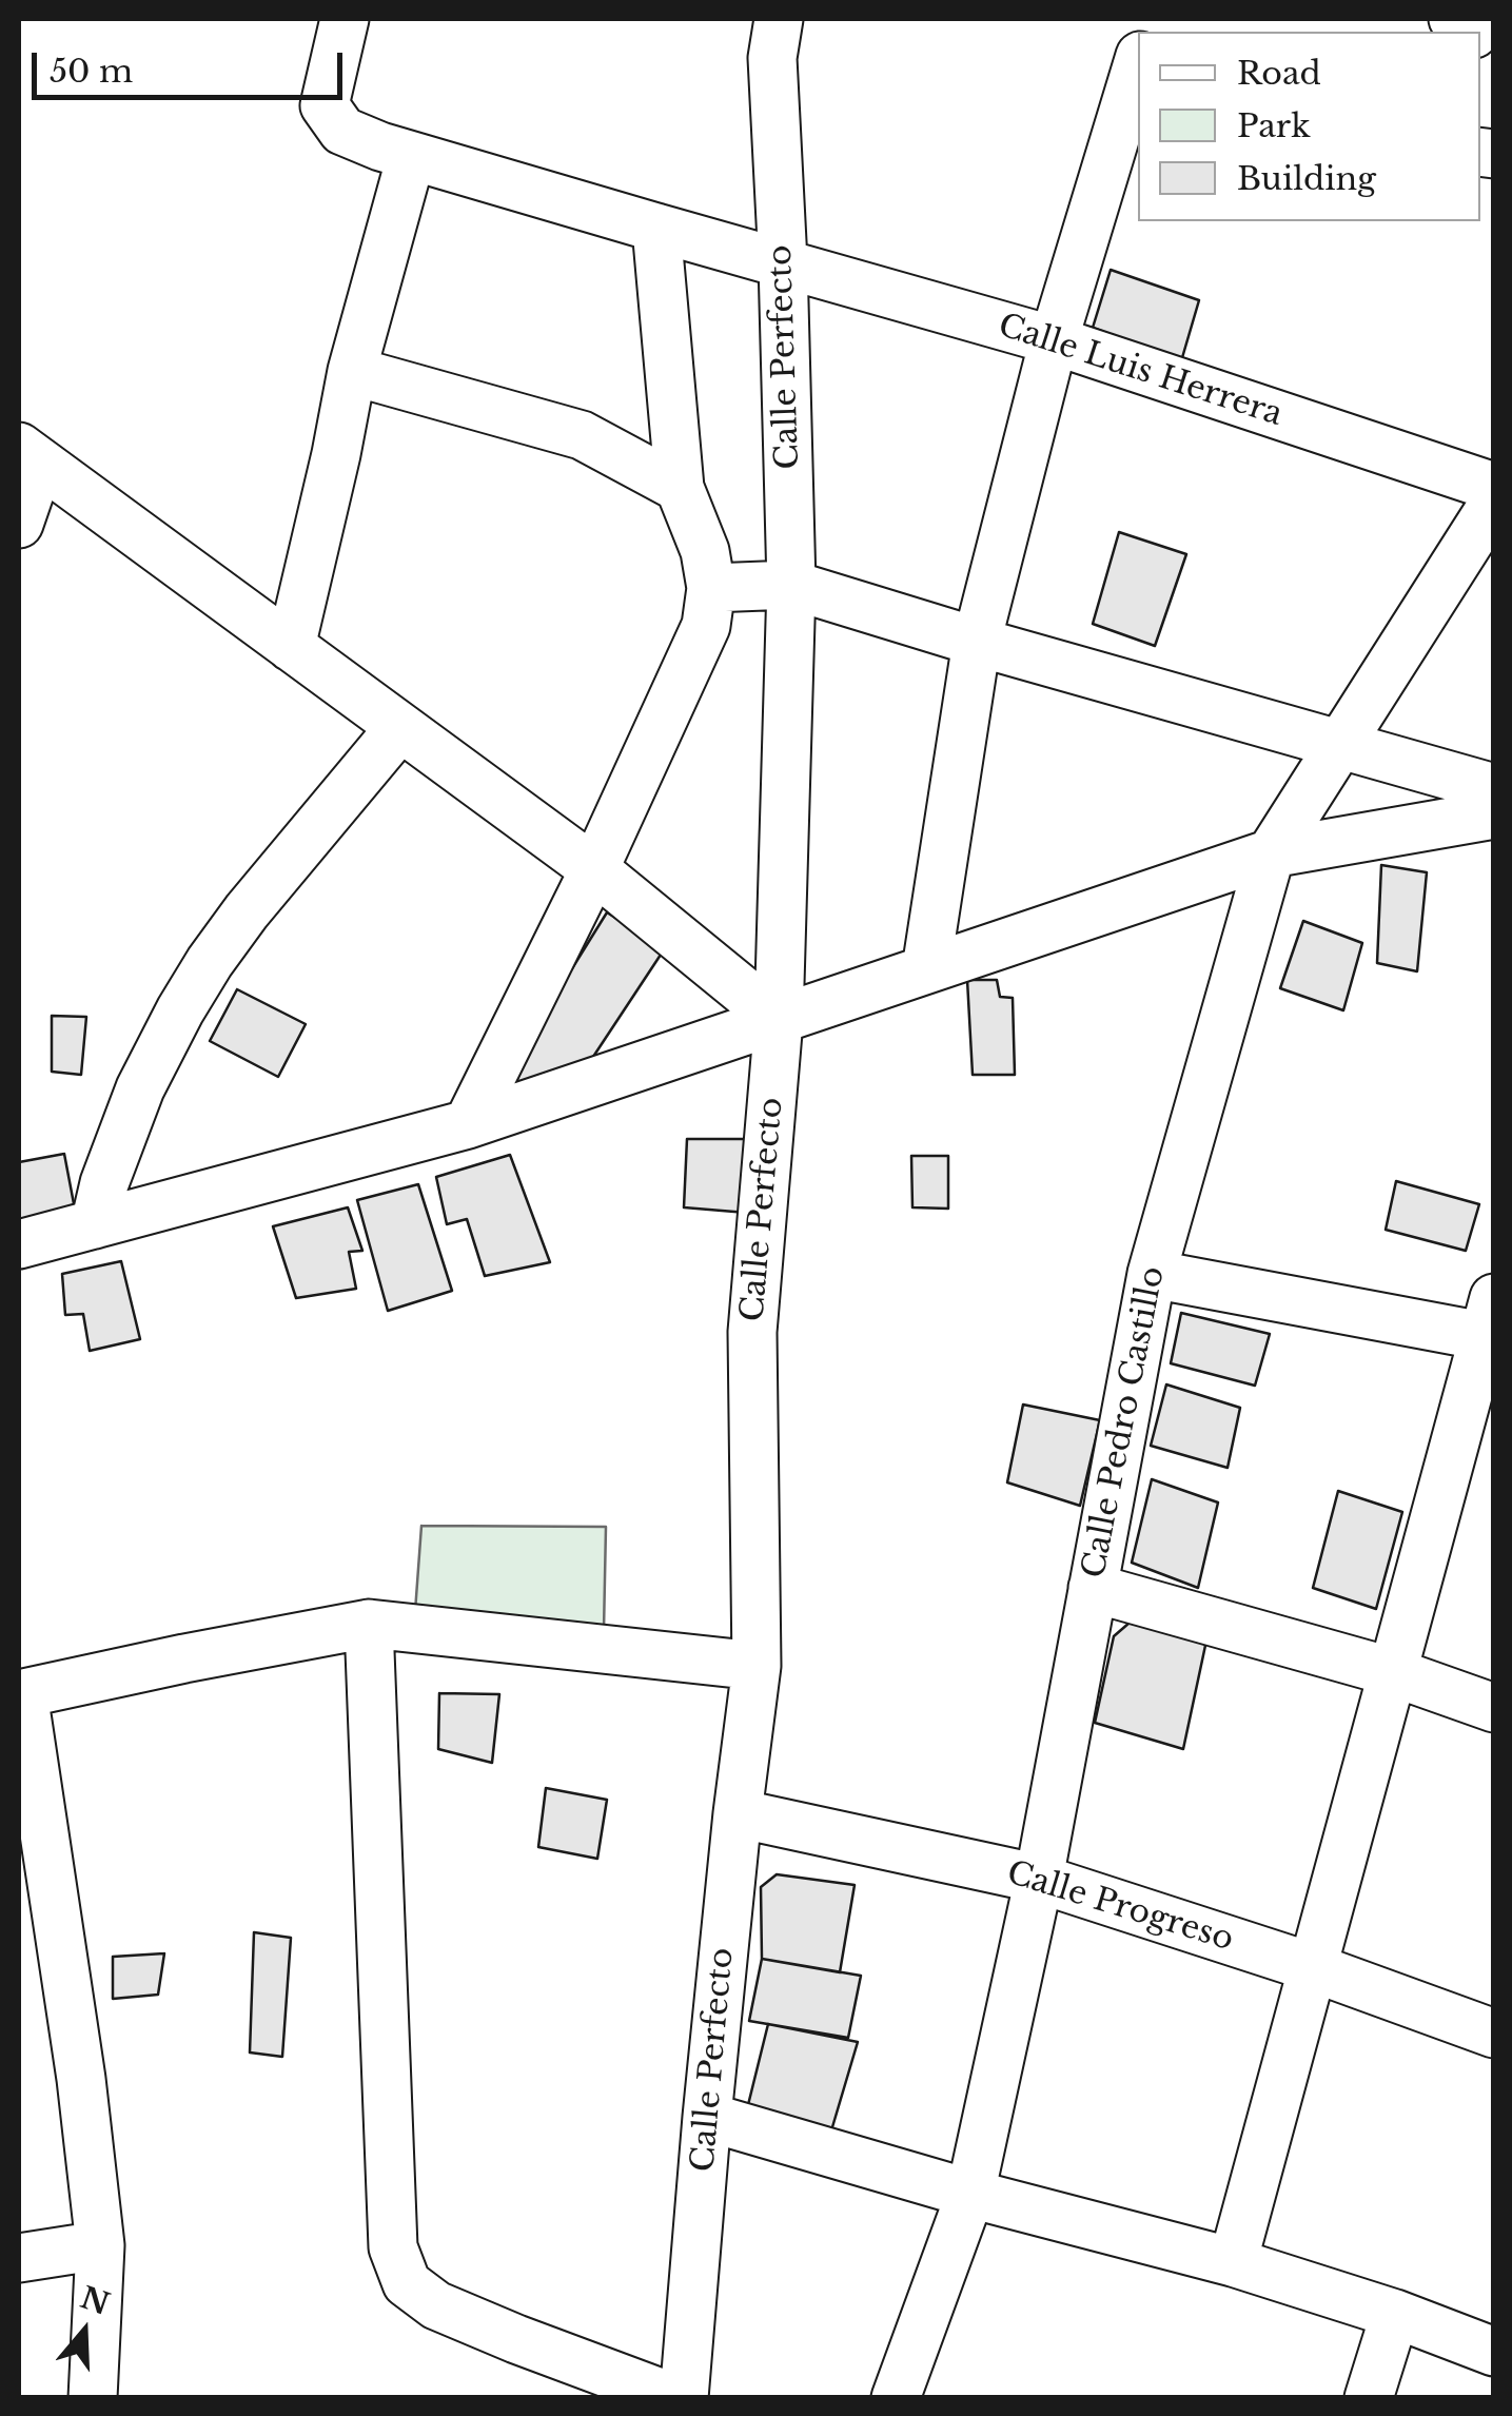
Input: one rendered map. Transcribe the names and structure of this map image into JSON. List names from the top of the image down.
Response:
{
  "streets": {
    "street": [
      "Calle Perfecto",
      "Calle Luis Herrera",
      "Calle Pedro Castillo",
      "Calle Progreso"
    ]
  },
  "crossings": [
    ["Calle Perfecto", "Calle Luis Herrera"],
    ["Calle Perfecto", "Calle Progreso"],
    ["Calle Pedro Castillo", "Calle Progreso"]
  ],
  "legend": ["Road", "Park", "Building"],
  "scale_bar": "50 m",
  "north": "top"
}
